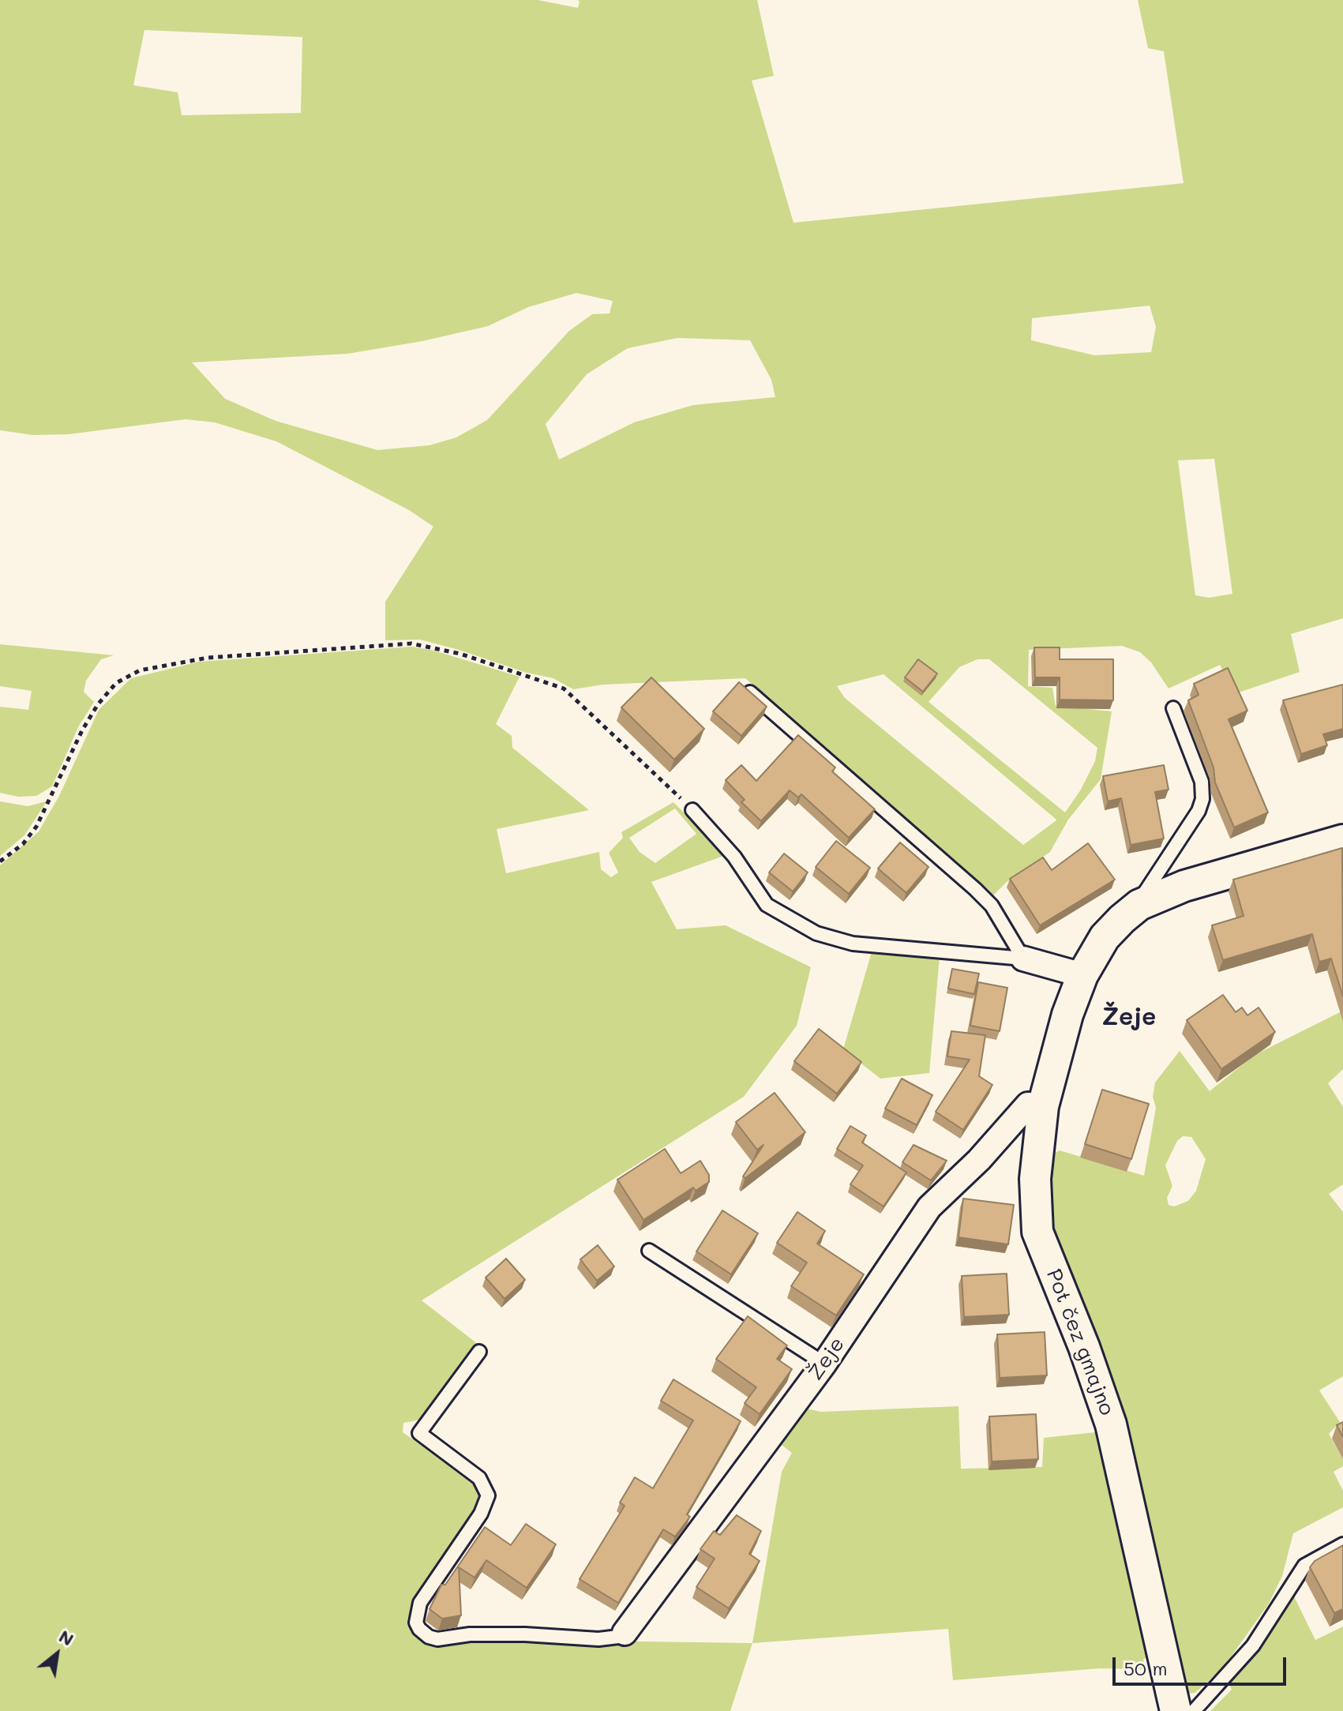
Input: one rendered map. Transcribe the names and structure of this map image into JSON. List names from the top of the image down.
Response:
{
  "streets": {
    "street": ["Pot čez gmajno", "Žeje"]
  },
  "crossings": [
    ["Pot čez gmajno", "Žeje"]
  ],
  "districts": ["Žeje"],
  "scale_bar": "50 m",
  "north": "top right"
}
